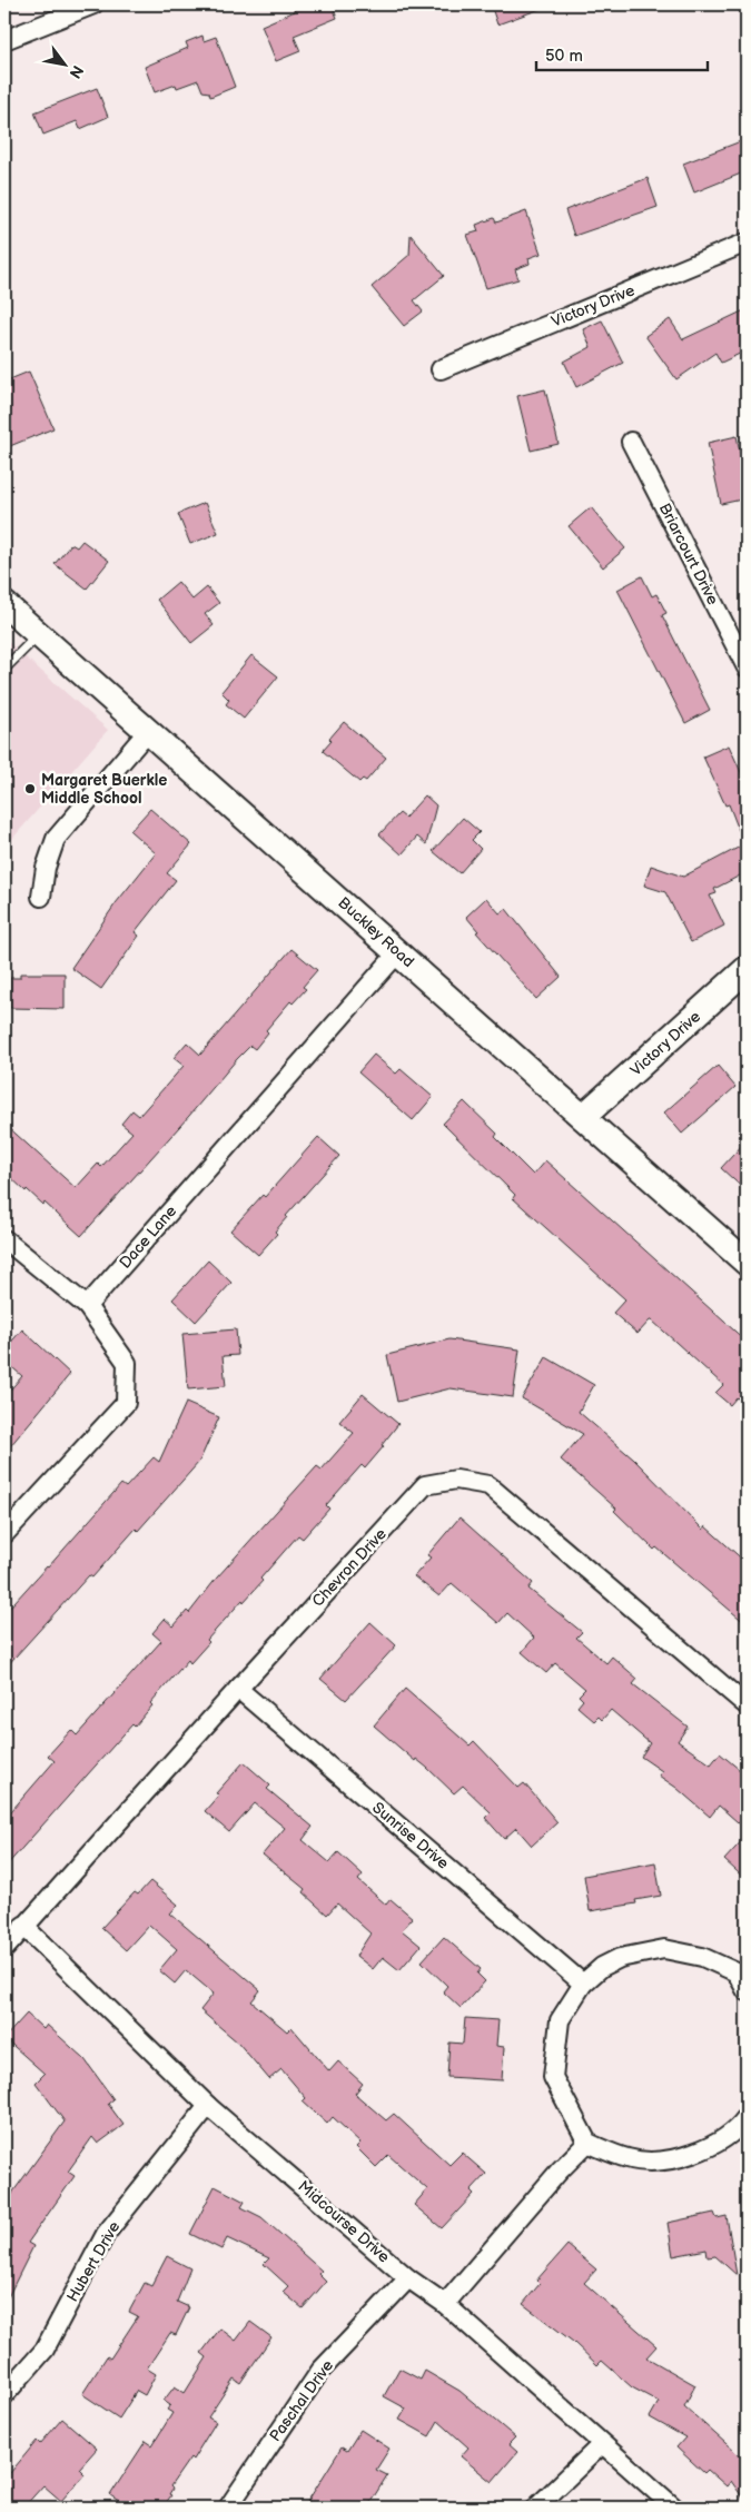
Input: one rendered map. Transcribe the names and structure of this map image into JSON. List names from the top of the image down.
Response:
{
  "streets": {
    "street": [
      "Victory Drive",
      "Briarcourt Drive",
      "Buckley Road",
      "Dace Lane",
      "Chevron Drive",
      "Sunrise Drive",
      "Midcourse Drive",
      "Hubert Drive",
      "Paschal Drive"
    ]
  },
  "crossings": [
    ["Victory Drive", "Buckley Road"],
    ["Buckley Road", "Dace Lane"],
    ["Chevron Drive", "Sunrise Drive"],
    ["Chevron Drive", "Midcourse Drive"],
    ["Midcourse Drive", "Hubert Drive"],
    ["Midcourse Drive", "Paschal Drive"]
  ],
  "places": ["Margaret Buerkle Middle School"],
  "scale_bar": "50 m",
  "north": "bottom right"
}
